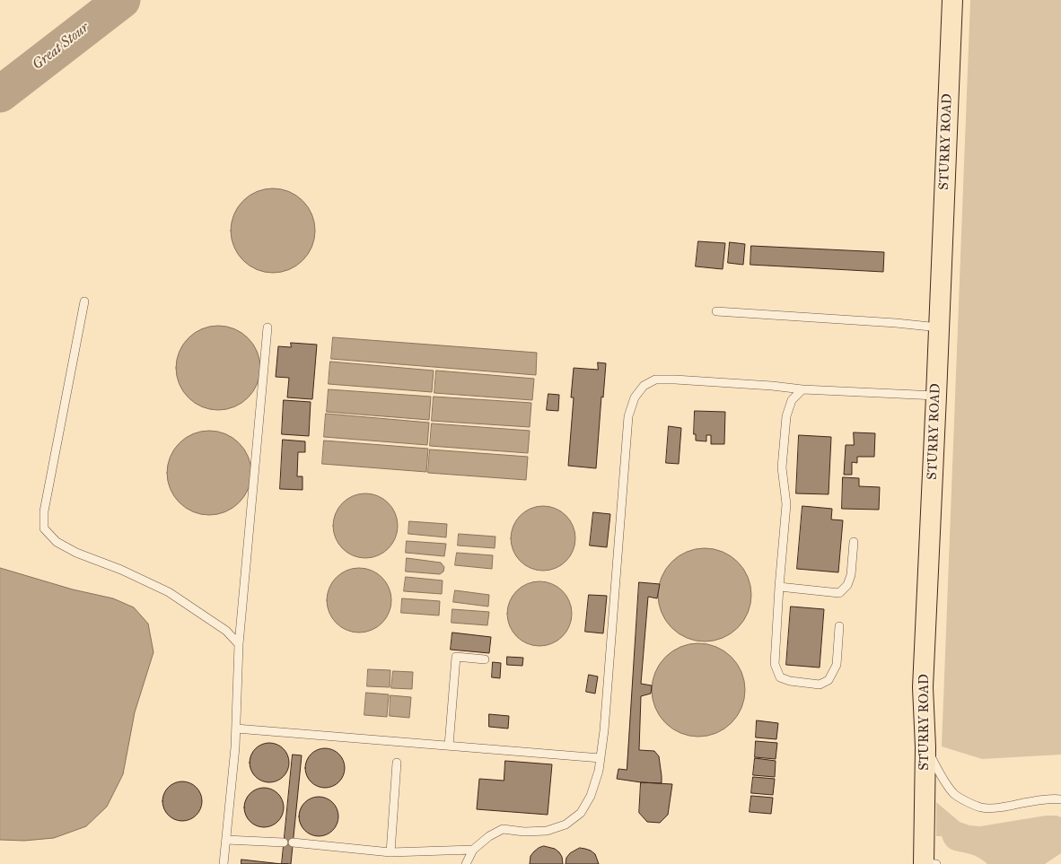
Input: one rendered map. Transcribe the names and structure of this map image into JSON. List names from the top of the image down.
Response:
{
  "streets": {
    "highway": ["STURRY ROAD"]
  },
  "water": ["Great Stour"]
}
